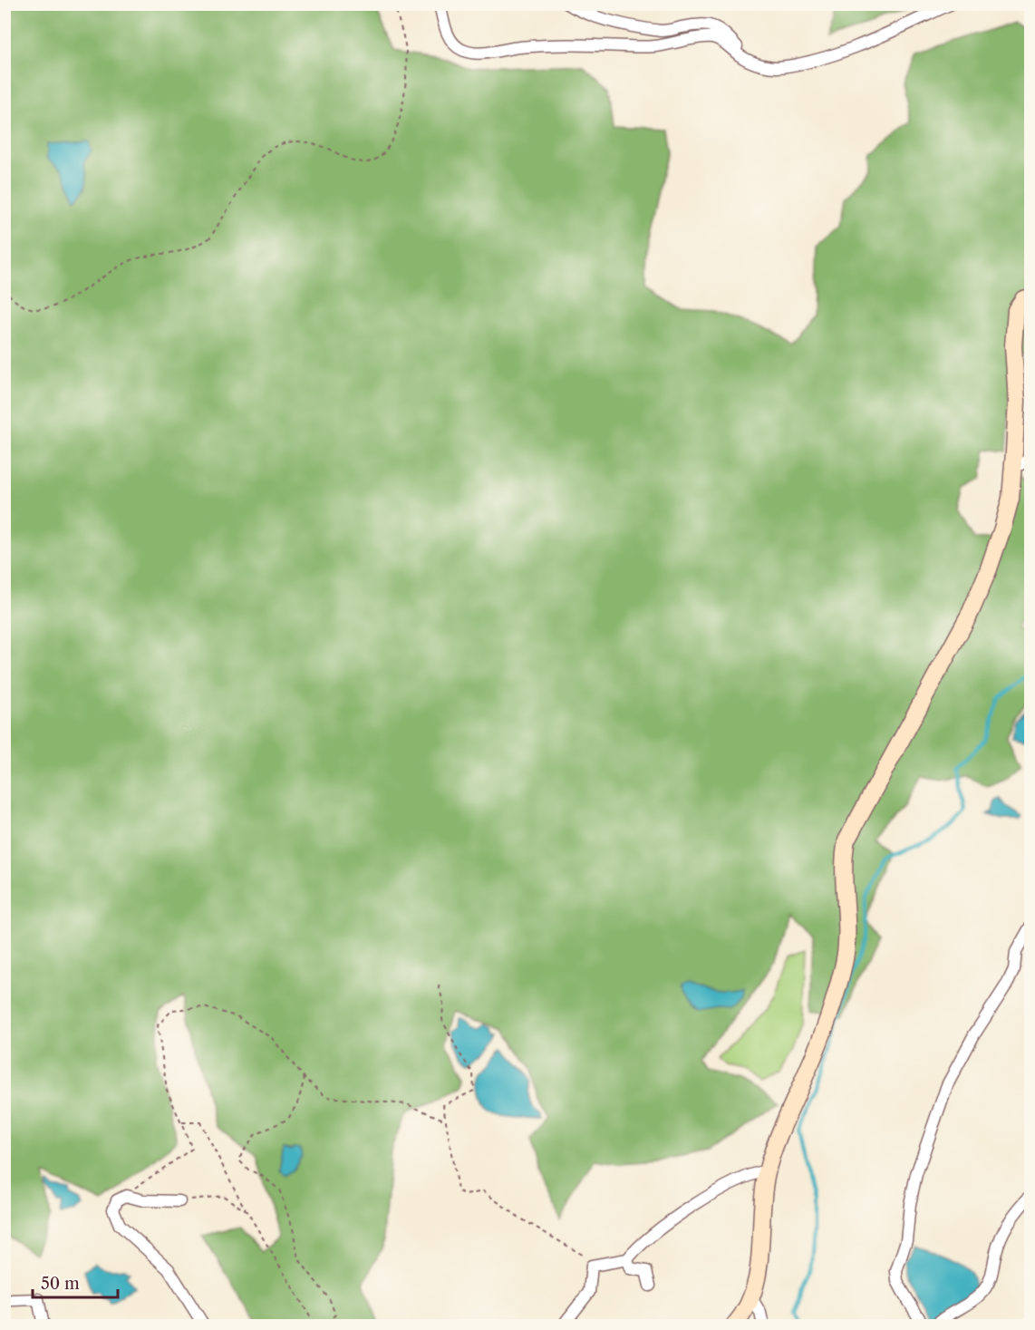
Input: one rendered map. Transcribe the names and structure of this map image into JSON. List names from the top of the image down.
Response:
{
  "scale_bar": "50 m"
}
